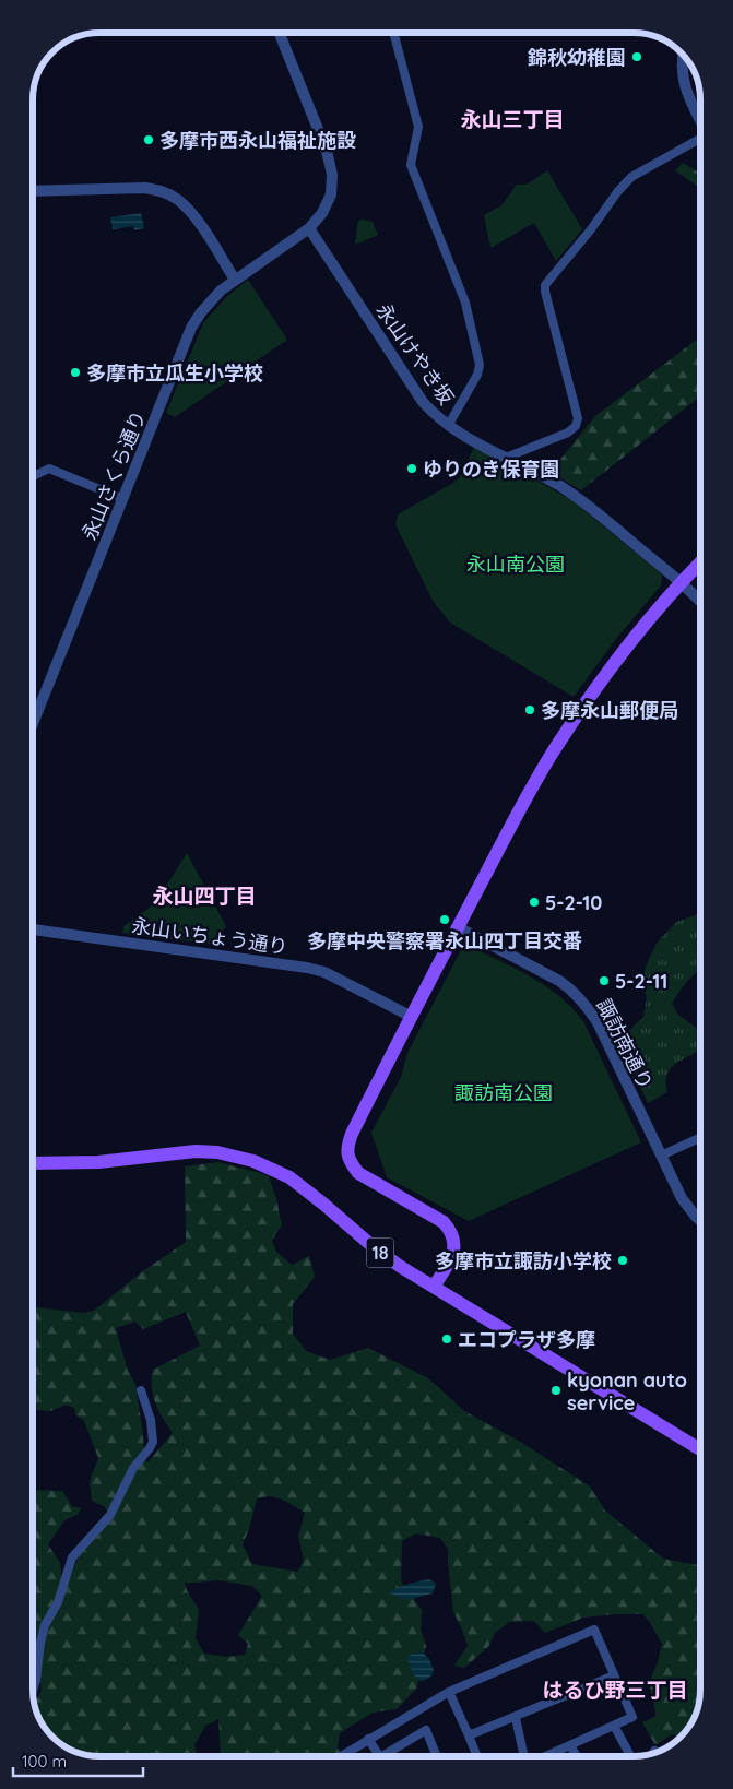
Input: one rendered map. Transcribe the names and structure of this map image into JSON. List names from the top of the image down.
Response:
{
  "streets": {
    "main road": ["18"],
    "street": [
      "永山けやき坂",
      "永山さくら通り",
      "永山いちょう通り",
      "諏訪南通り"
    ]
  },
  "crossings": [
    ["永山けやき坂", "永山さくら通り"]
  ],
  "districts": ["永山三丁目", "永山四丁目", "はるひ野三丁目"],
  "parks": ["永山南公園", "諏訪南公園"],
  "places": [
    "錦秋幼稚園",
    "多摩市西永山福祉施設",
    "多摩市立瓜生小学校",
    "ゆりのき保育園",
    "多摩永山郵便局",
    "5-2-10",
    "多摩中央警察署永山四丁目交番",
    "5-2-11",
    "多摩市立諏訪小学校",
    "エコプラザ多摩",
    "kyonan auto service"
  ],
  "scale_bar": "100 m"
}
